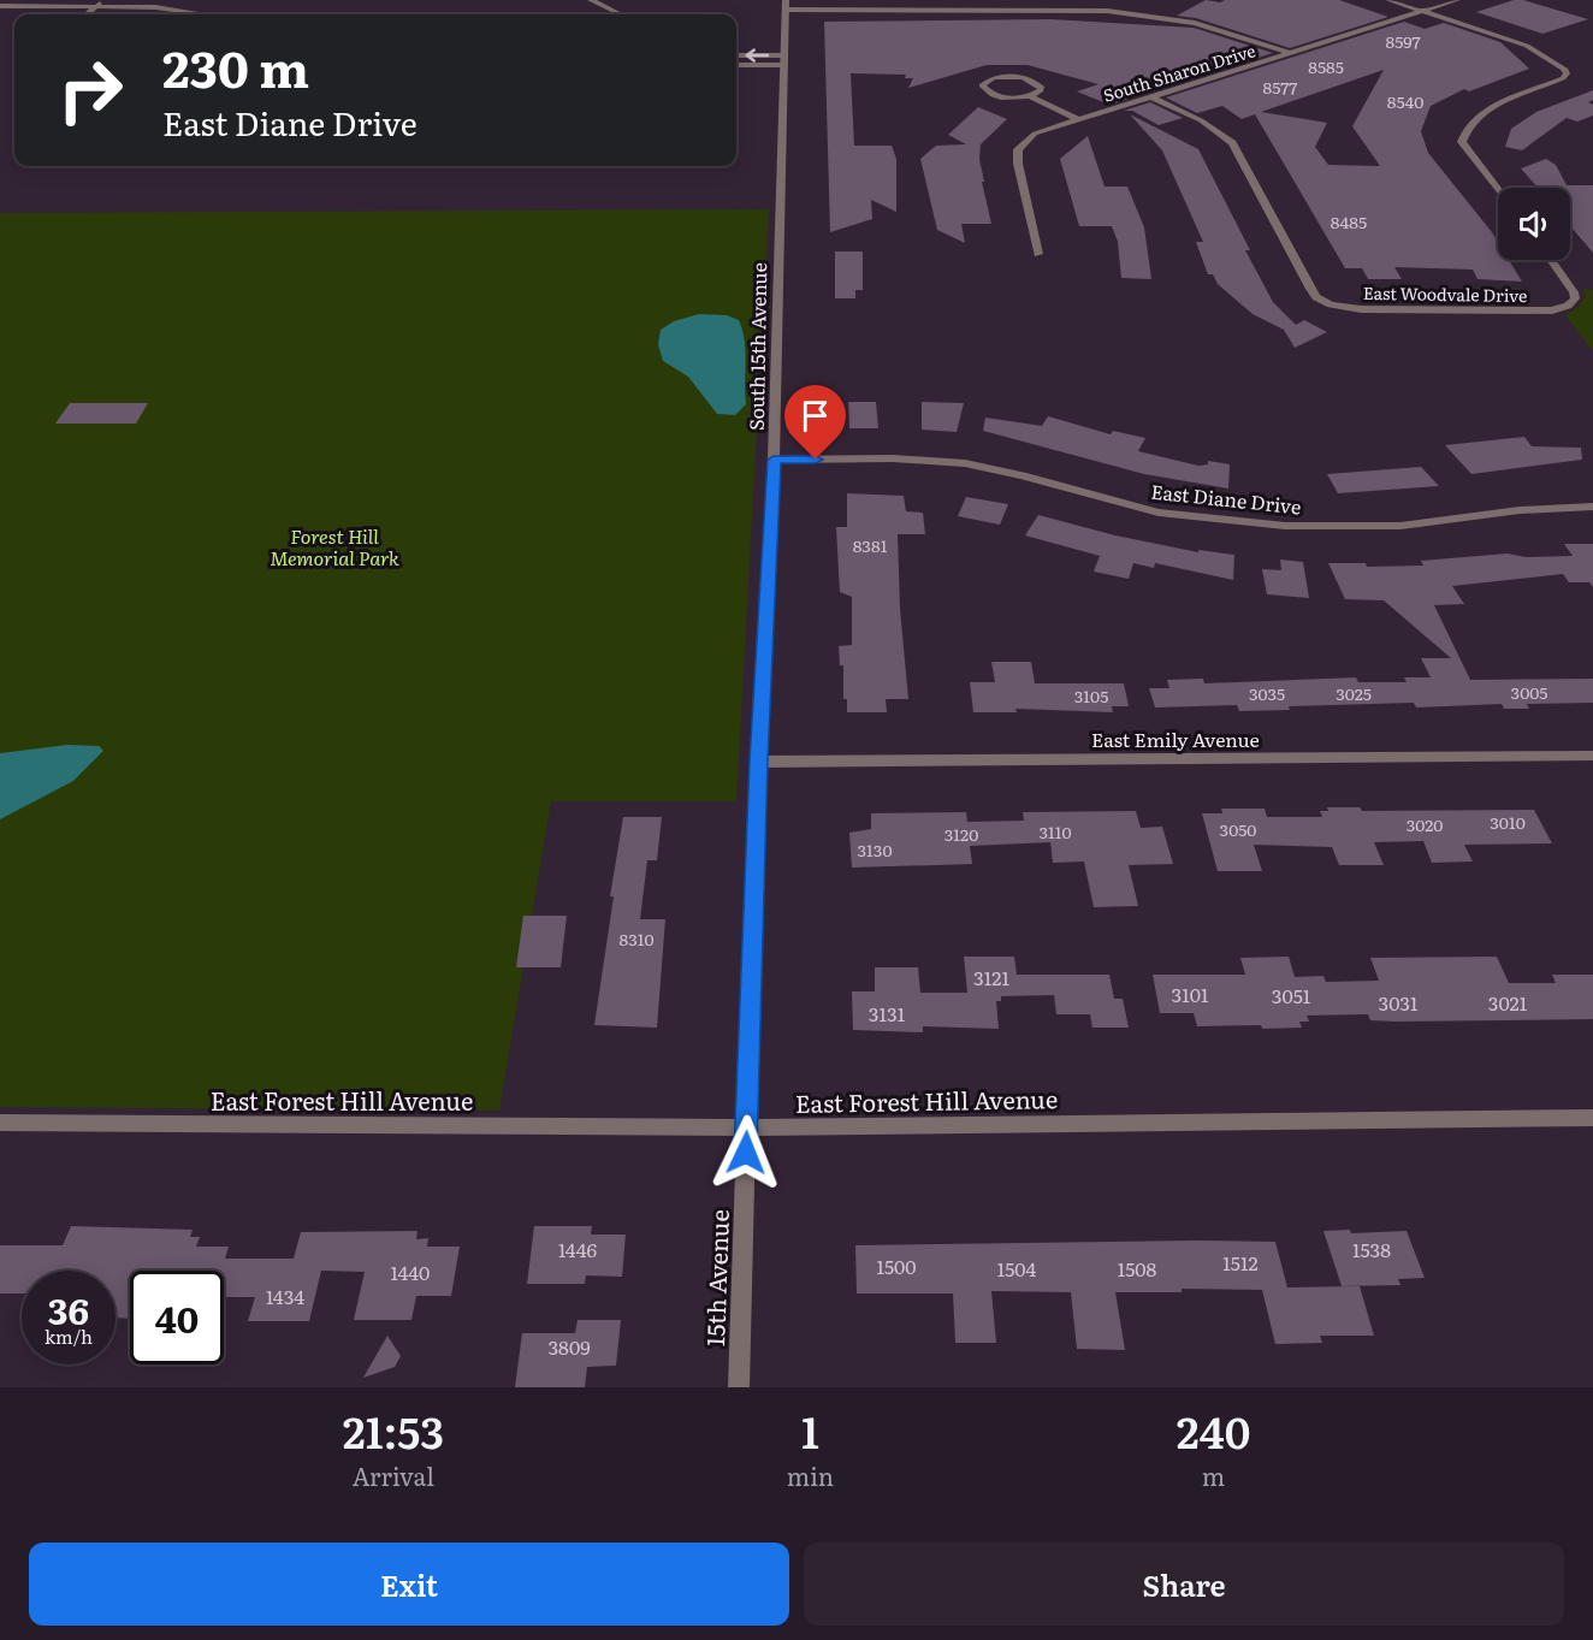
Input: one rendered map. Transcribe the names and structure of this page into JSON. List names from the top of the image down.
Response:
{
  "streets": {
    "street": [
      "South Sharon Drive",
      "East Woodvale Drive",
      "South 15th Avenue",
      "East Diane Drive",
      "East Emily Avenue",
      "East Forest Hill Avenue",
      "15th Avenue"
    ]
  },
  "crossings": [
    ["South Sharon Drive", "East Woodvale Drive"],
    ["South 15th Avenue", "East Diane Drive"],
    ["South 15th Avenue", "East Emily Avenue"],
    ["South 15th Avenue", "East Forest Hill Avenue"],
    ["South 15th Avenue", "15th Avenue"],
    ["East Forest Hill Avenue", "15th Avenue"]
  ],
  "parks": ["Forest Hill Memorial Park"],
  "house_numbers": [
    "8597",
    "8585",
    "8577",
    "8540",
    "8485",
    "8381",
    "3005",
    "3035",
    "3025",
    "3105",
    "3010",
    "3020",
    "3050",
    "3110",
    "3120",
    "3130",
    "8310",
    "3121",
    "3101",
    "3051",
    "3031",
    "3021",
    "3131",
    "1446",
    "1538",
    "1512",
    "1500",
    "1504",
    "1508",
    "1440",
    "1434",
    "3809"
  ],
  "page": {
    "turn": ["230 m", "East Diane Drive"],
    "speed": "36 km/h",
    "limit": "40",
    "eta": [
      "21:53",
      "Arrival",
      "1",
      "min",
      "240",
      "m"
    ],
    "buttons": ["Exit", "Share"]
  }
}
